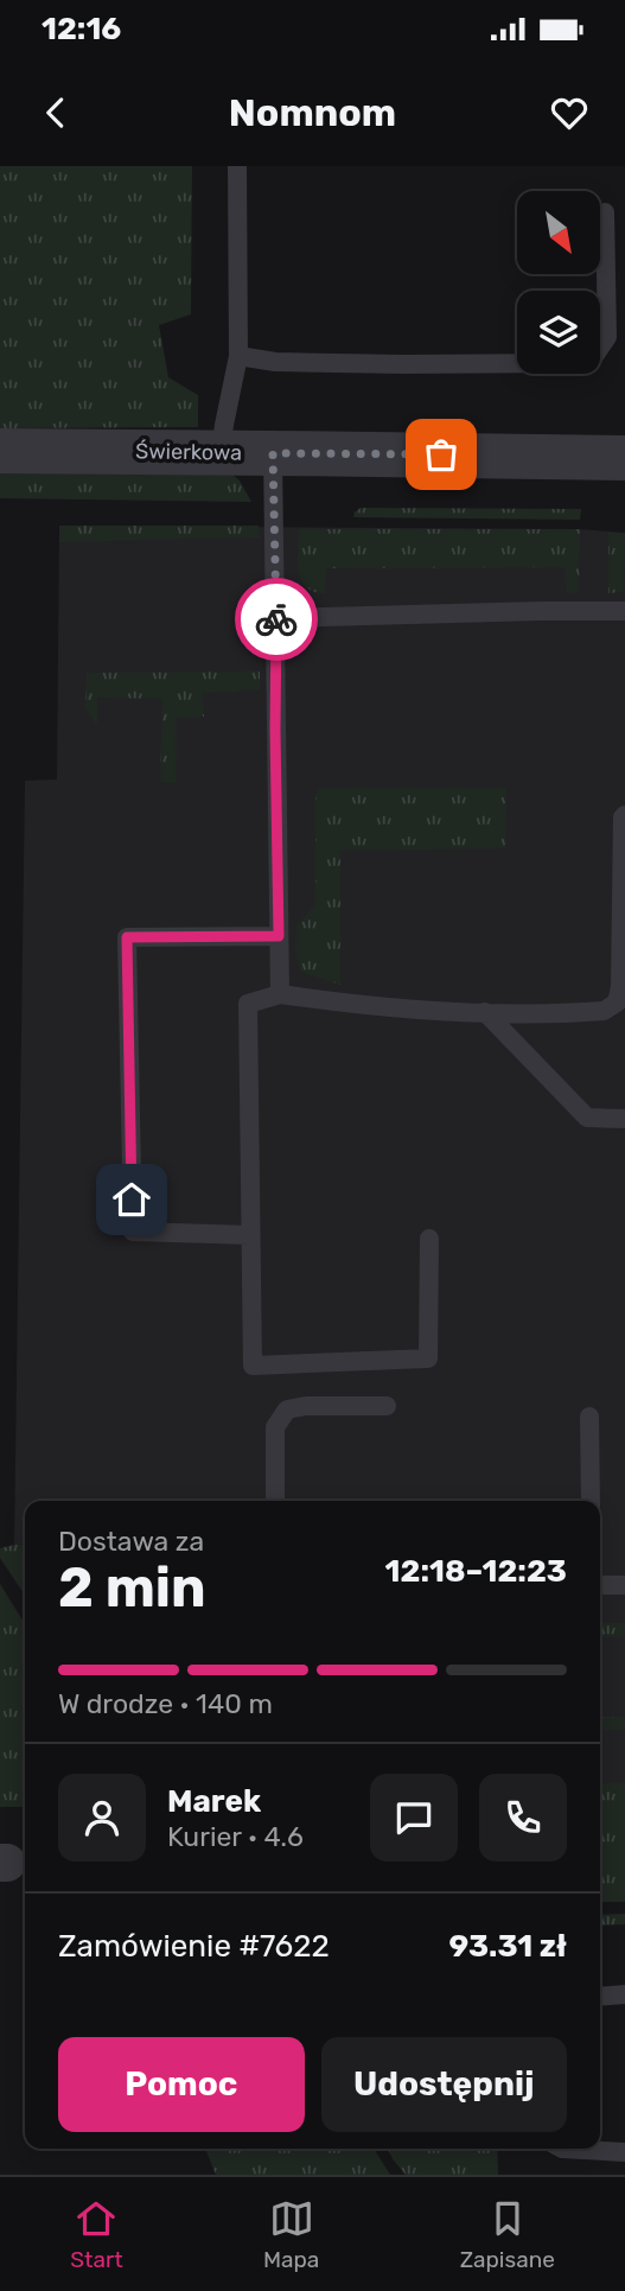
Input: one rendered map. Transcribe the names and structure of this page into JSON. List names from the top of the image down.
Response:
{
  "streets": {
    "street": ["Świerkowa"]
  },
  "north": "bottom right",
  "page": {
    "status": "12:16",
    "header": "Nomnom",
    "heading": ["2 min", "Dostawa za", "12:18–12:23"],
    "panel": [
      "Marek",
      "Kurier · 4.6",
      "Zamówienie #7622",
      "93.31 zł"
    ],
    "bar": "W drodze · 140 m",
    "buttons": ["Pomoc", "Udostępnij"],
    "tabs": ["Start", "Mapa", "Zapisane"]
  }
}
